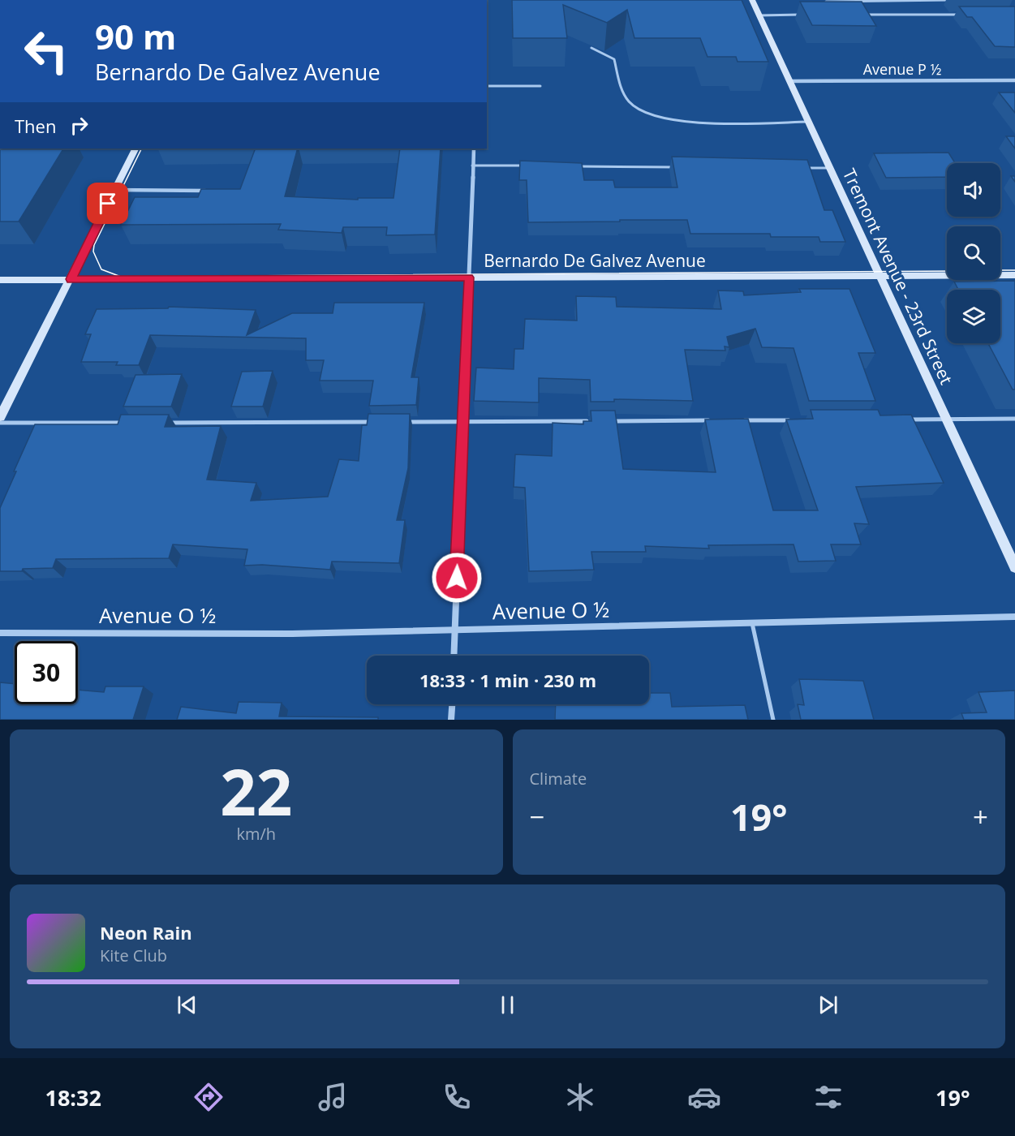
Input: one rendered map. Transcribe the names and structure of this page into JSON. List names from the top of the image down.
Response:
{
  "streets": {
    "main road": ["Bernardo De Galvez Avenue", "Tremont Avenue - 23rd Street"],
    "street": ["Avenue P ½", "Avenue O ½"]
  },
  "crossings": [
    ["Avenue P ½", "Tremont Avenue - 23rd Street"],
    ["Bernardo De Galvez Avenue", "Tremont Avenue - 23rd Street"]
  ],
  "page": {
    "turn": ["90 m", "Bernardo De Galvez Avenue"],
    "then": "Then",
    "limit": "30",
    "trip": "18:33 · 1 min · 230 m",
    "tile": [
      ["22", "km/h"],
      "Climate"
    ],
    "heat": ["−", "19°", "+"],
    "song": ["Neon Rain", "Kite Club"],
    "tabs": ["18:32", "19°"]
  }
}
